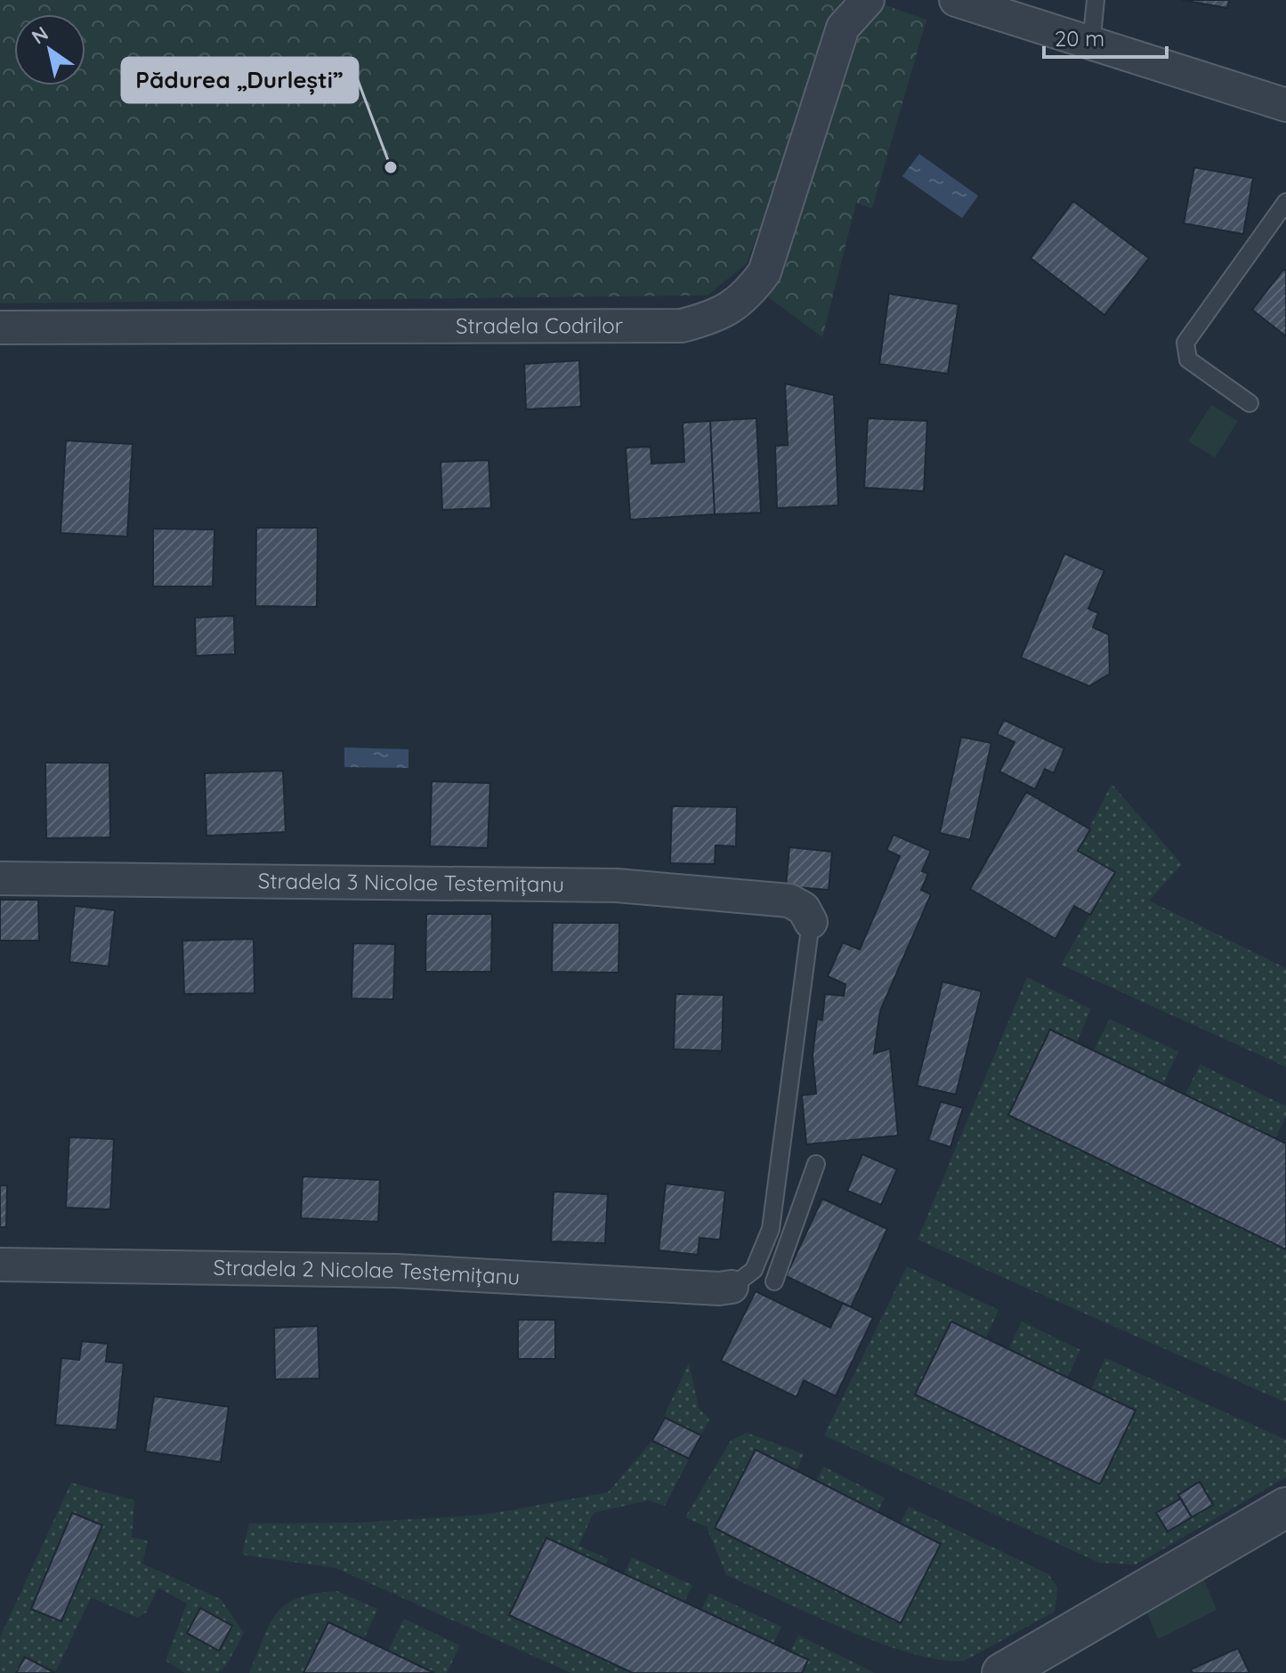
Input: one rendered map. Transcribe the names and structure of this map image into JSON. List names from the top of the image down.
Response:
{
  "streets": {
    "street": ["Stradela Codrilor", "Stradela 3 Nicolae Testemițanu", "Stradela 2 Nicolae Testemițanu"]
  },
  "places": ["Pădurea „Durlești”"],
  "scale_bar": "20 m",
  "north": "top left"
}
